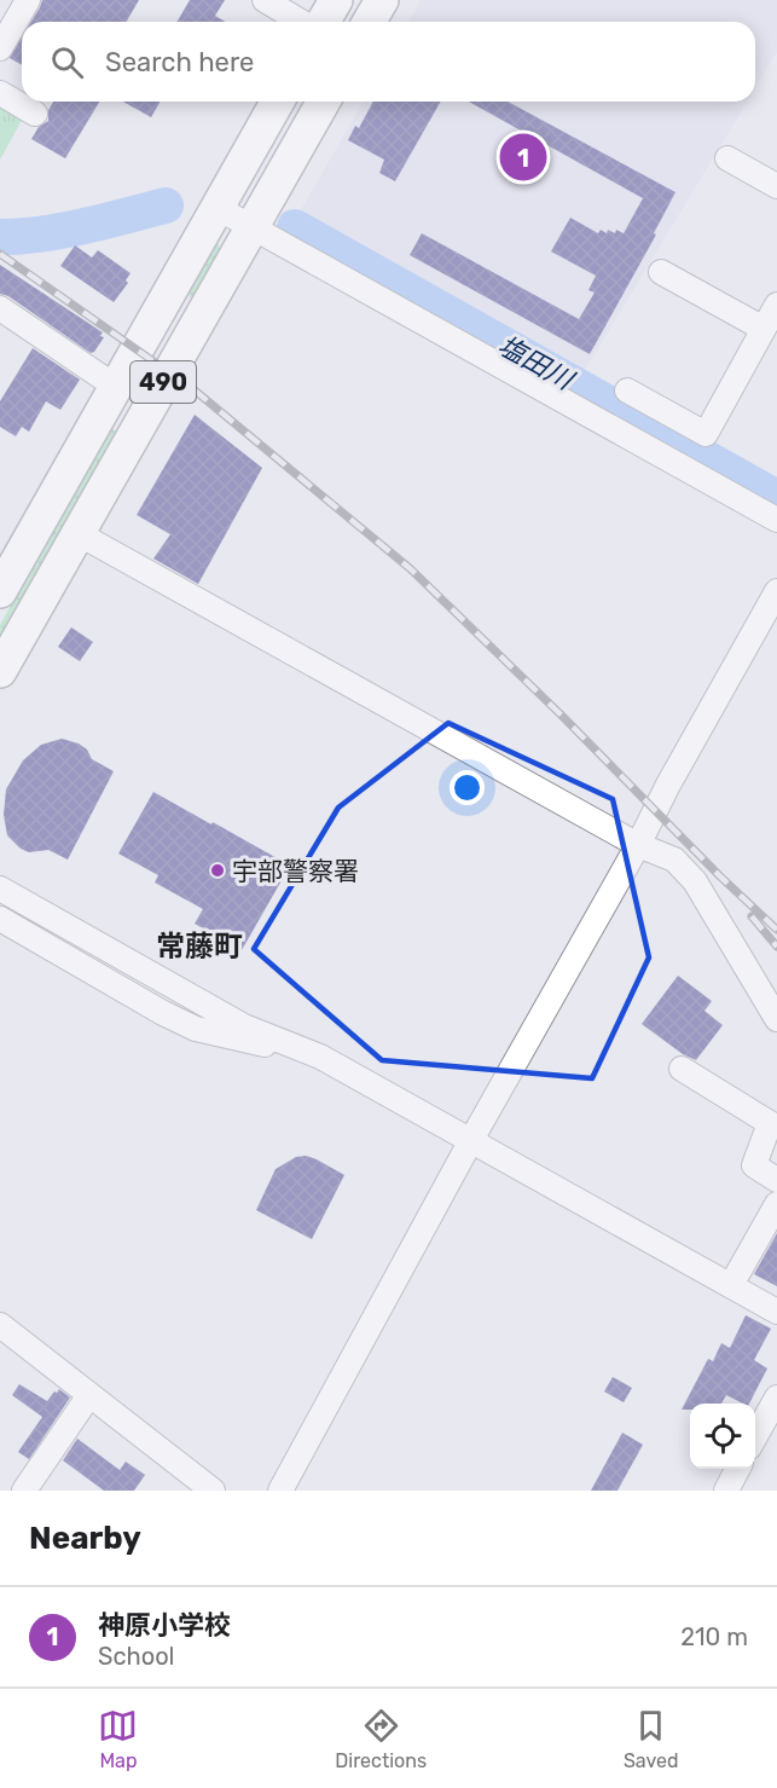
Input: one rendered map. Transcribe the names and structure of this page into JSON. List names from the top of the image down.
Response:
{
  "streets": {
    "highway": ["490"]
  },
  "districts": ["常藤町"],
  "water": ["塩田川"],
  "places": ["宇部警察署"],
  "page": {
    "search": "Search here",
    "pins": "1",
    "heading": "Nearby",
    "list": [
      {
        "mark": "1",
        "name": "神原小学校",
        "note": "School",
        "value": "210 m"
      }
    ],
    "nav": ["Map", "Directions", "Saved"]
  }
}
